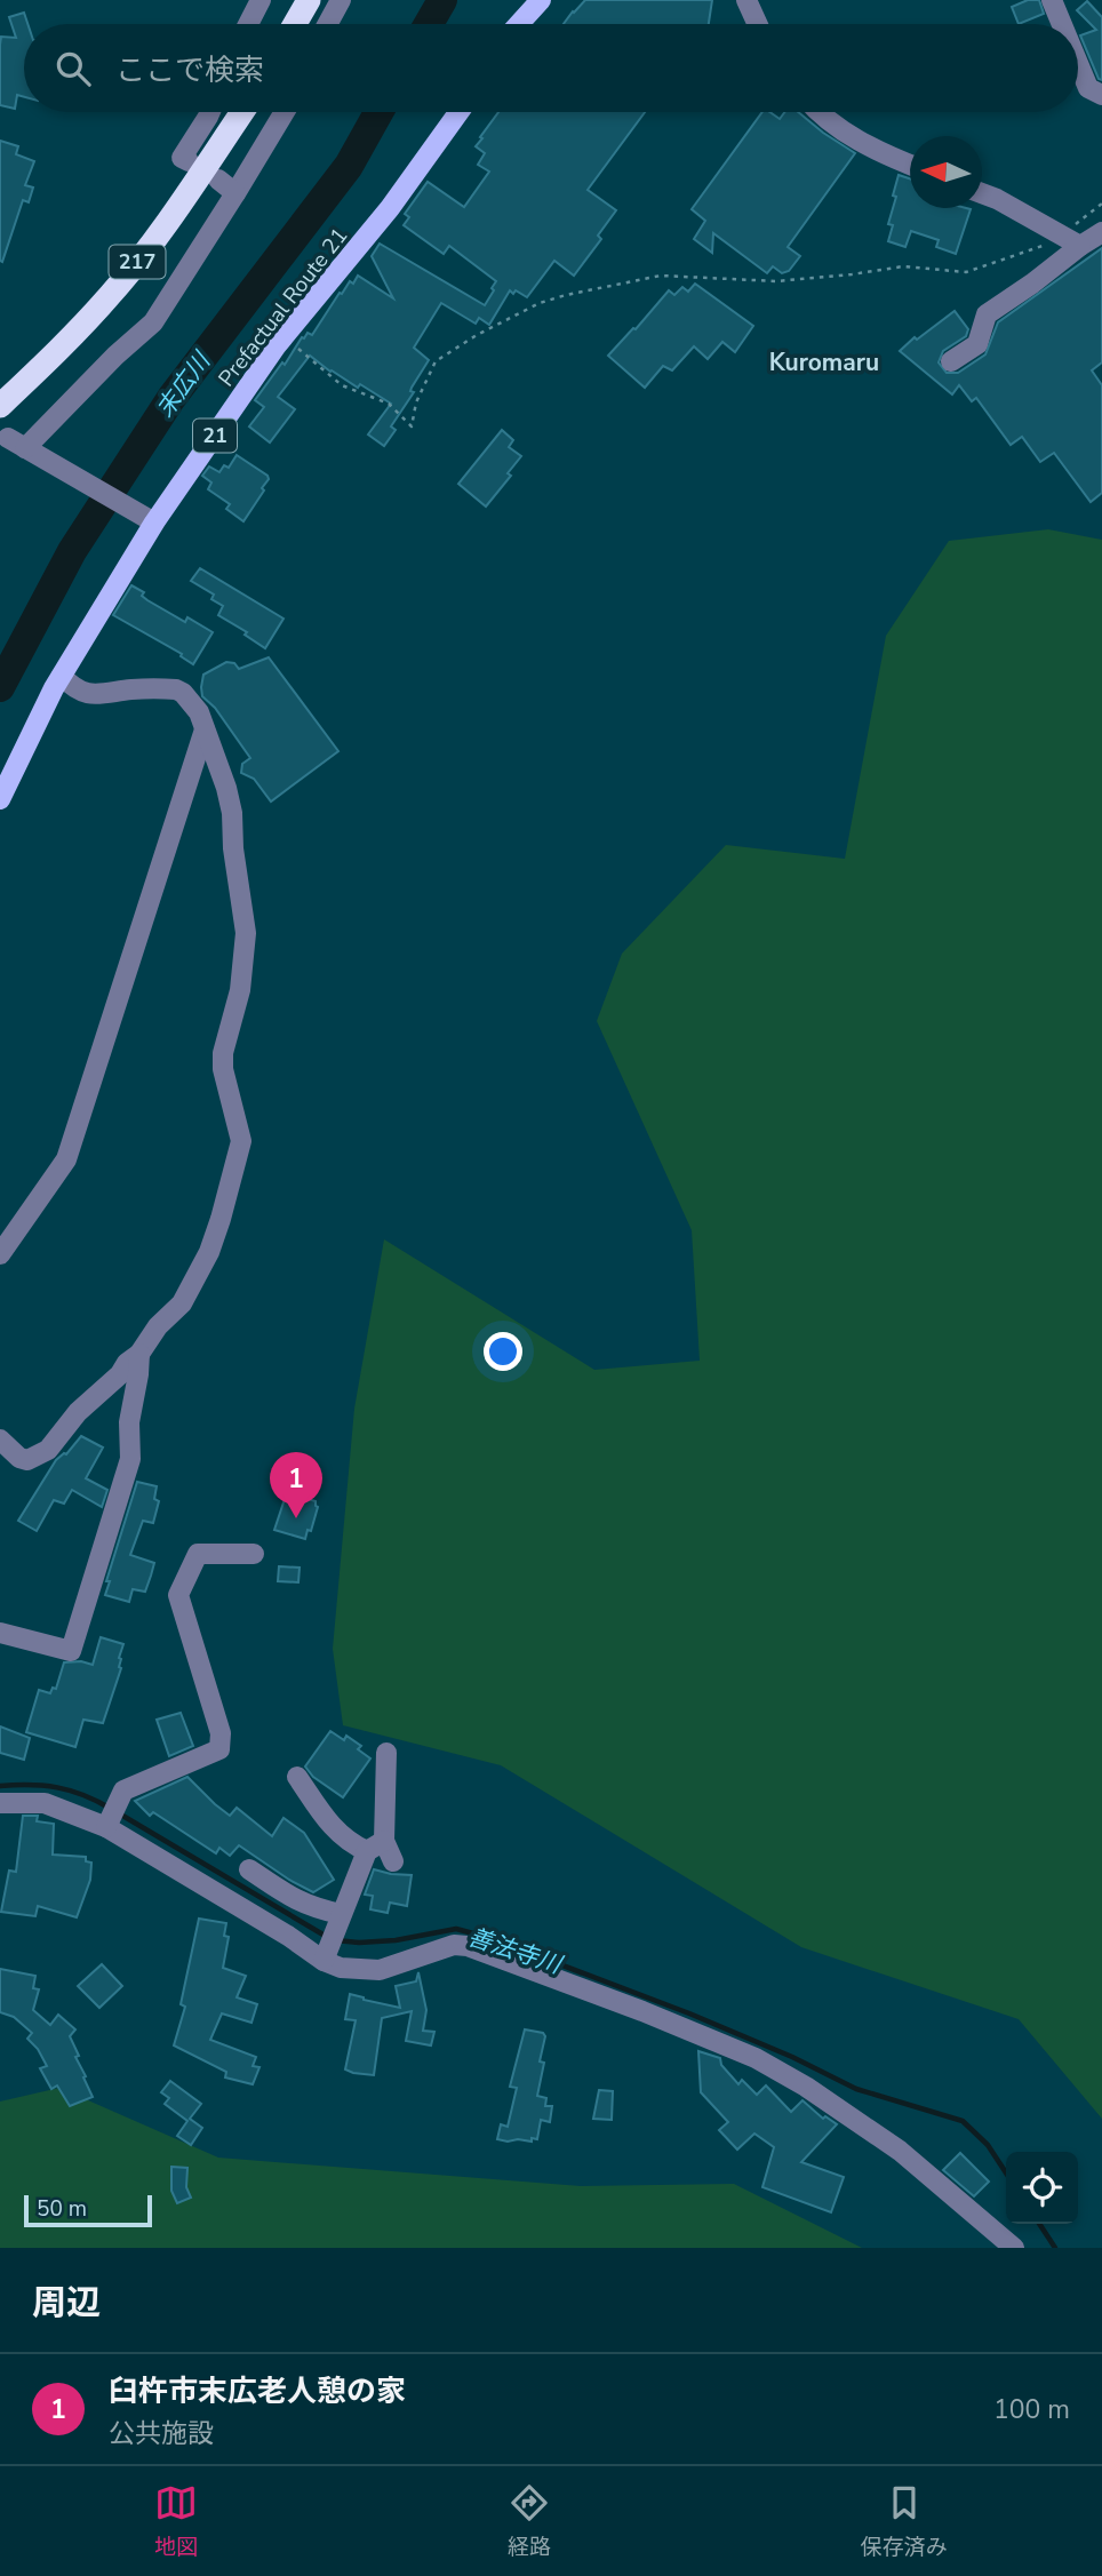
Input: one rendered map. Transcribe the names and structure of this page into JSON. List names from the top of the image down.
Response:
{
  "streets": {
    "highway": ["217"],
    "main road": ["Prefactual Route 21", "21"]
  },
  "districts": ["Kuromaru"],
  "water": ["末広川", "善法寺川"],
  "scale_bar": "50 m",
  "north": "left",
  "page": {
    "search": "ここで検索",
    "pins": "1",
    "scale": "50 m",
    "heading": "周辺",
    "list": [
      {
        "mark": "1",
        "name": "臼杵市末広老人憩の家",
        "note": "公共施設",
        "value": "100 m"
      }
    ],
    "nav": ["地図", "経路", "保存済み"]
  }
}
